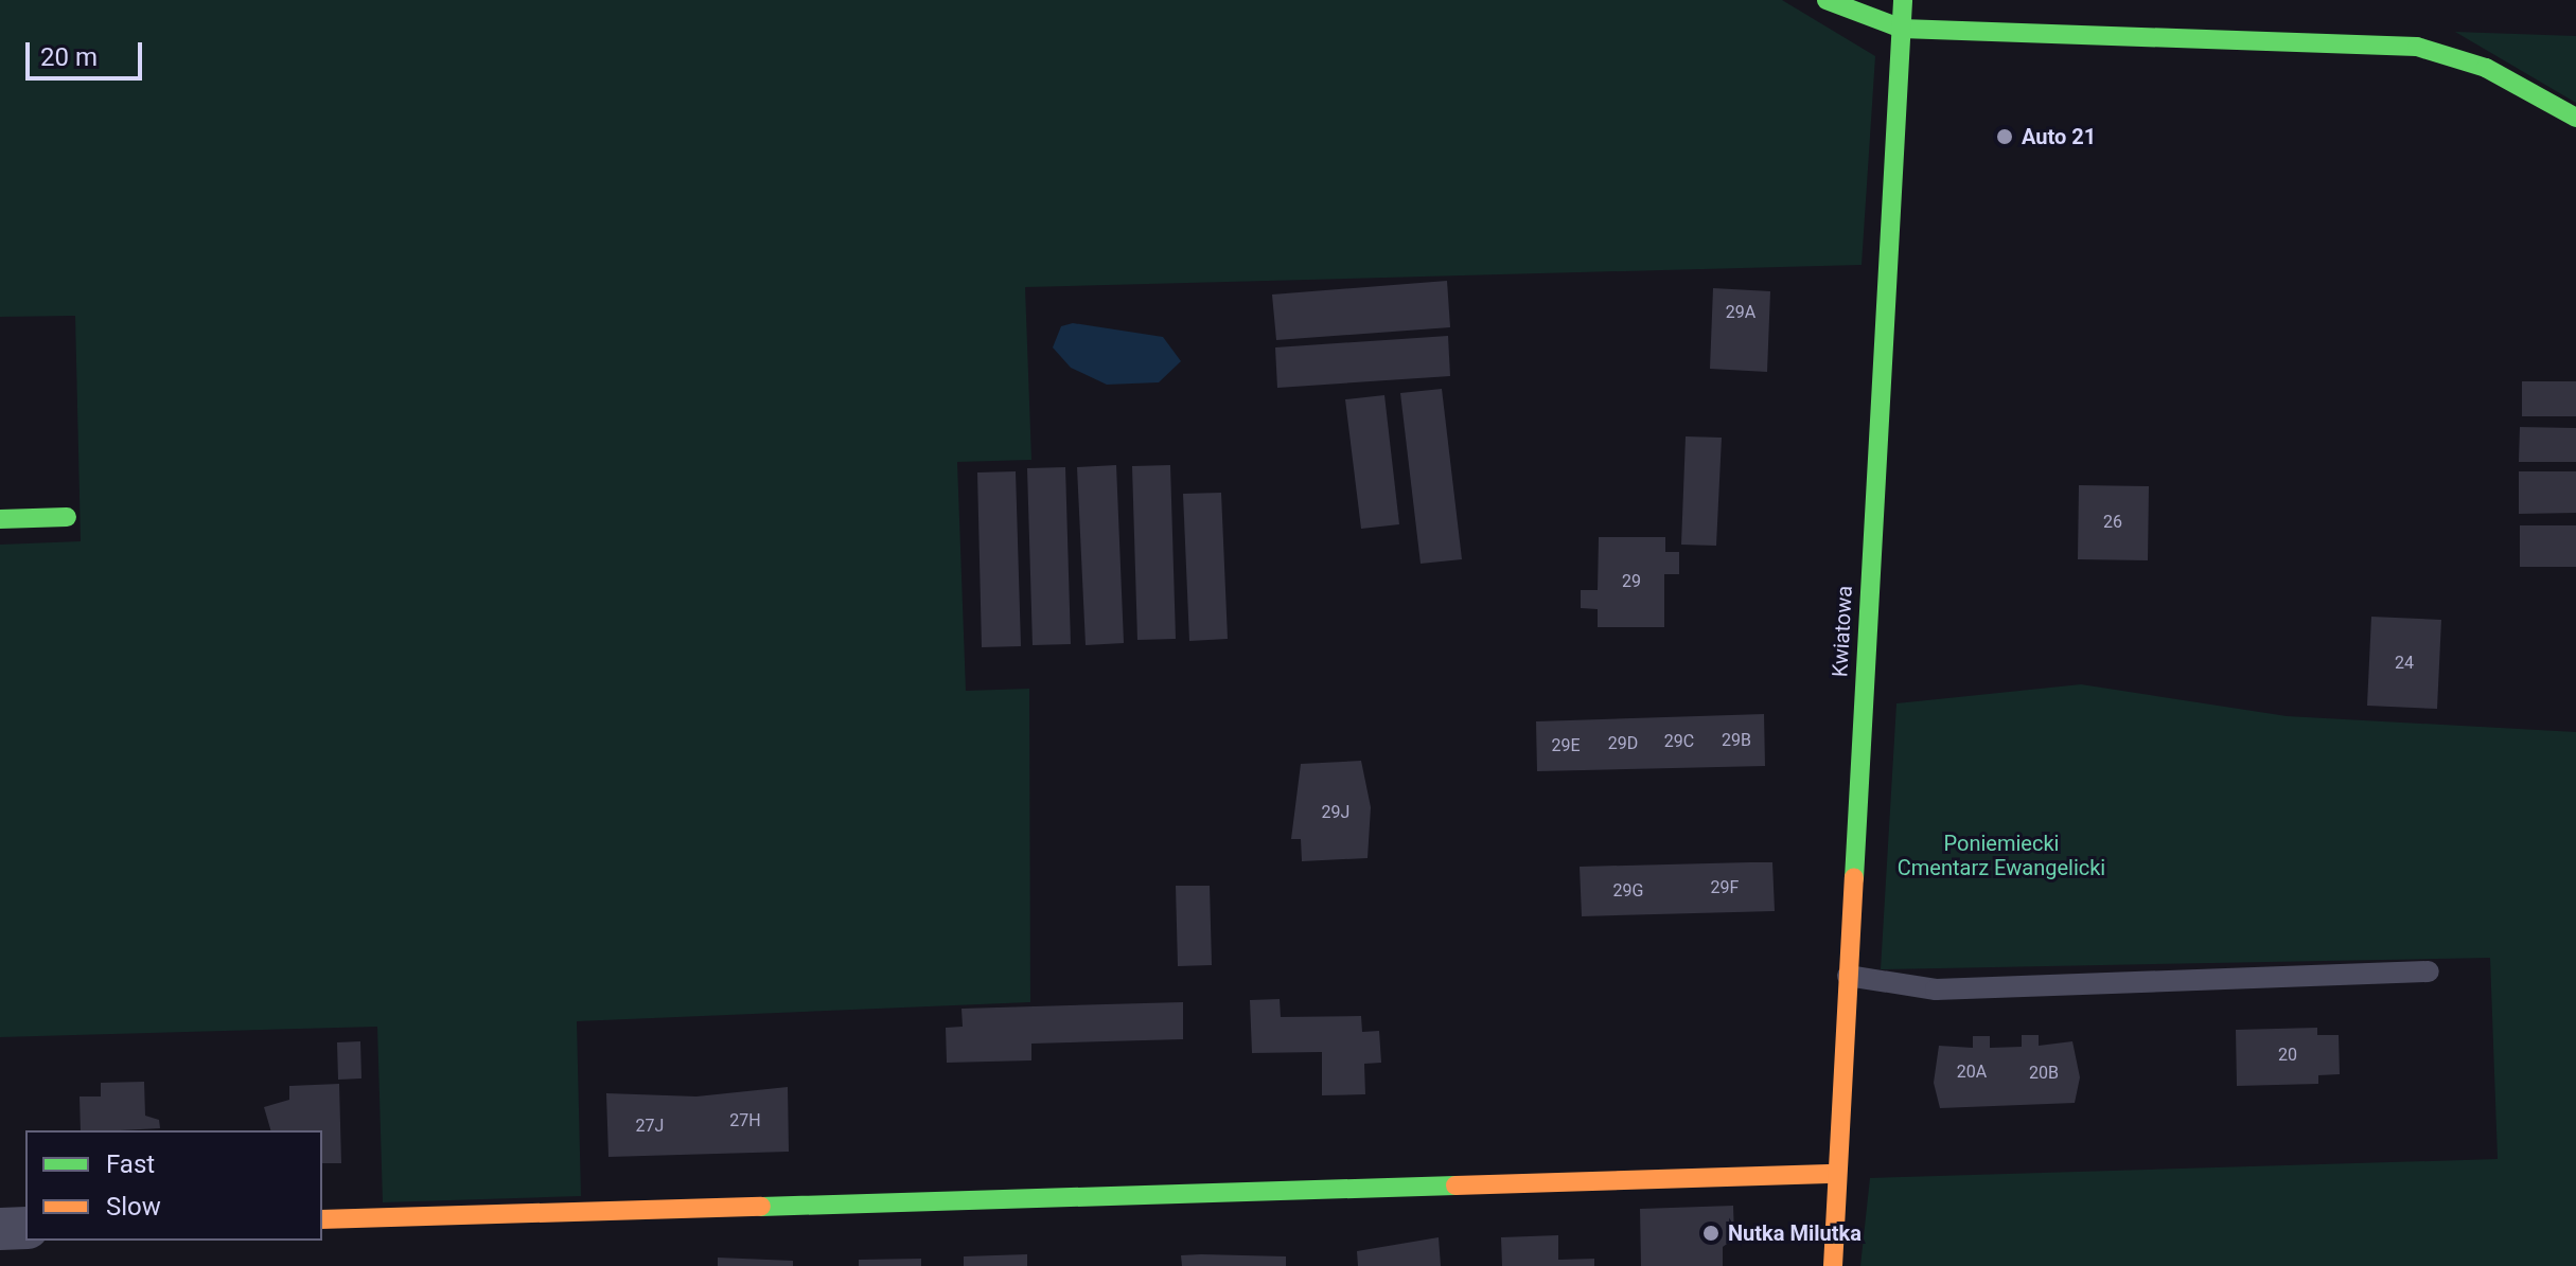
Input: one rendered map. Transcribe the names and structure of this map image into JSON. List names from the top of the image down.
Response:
{
  "streets": {
    "street": ["Kwiatowa"]
  },
  "parks": ["Poniemiecki Cmentarz Ewangelicki"],
  "places": ["Auto 21", "Nutka Milutka"],
  "house_numbers": [
    "29A",
    "26",
    "29",
    "24",
    "29B",
    "29C",
    "29D",
    "29E",
    "29J",
    "29F",
    "29G",
    "20",
    "20A",
    "20B",
    "27H",
    "27J"
  ],
  "legend": ["Fast", "Slow"],
  "scale_bar": "20 m"
}
